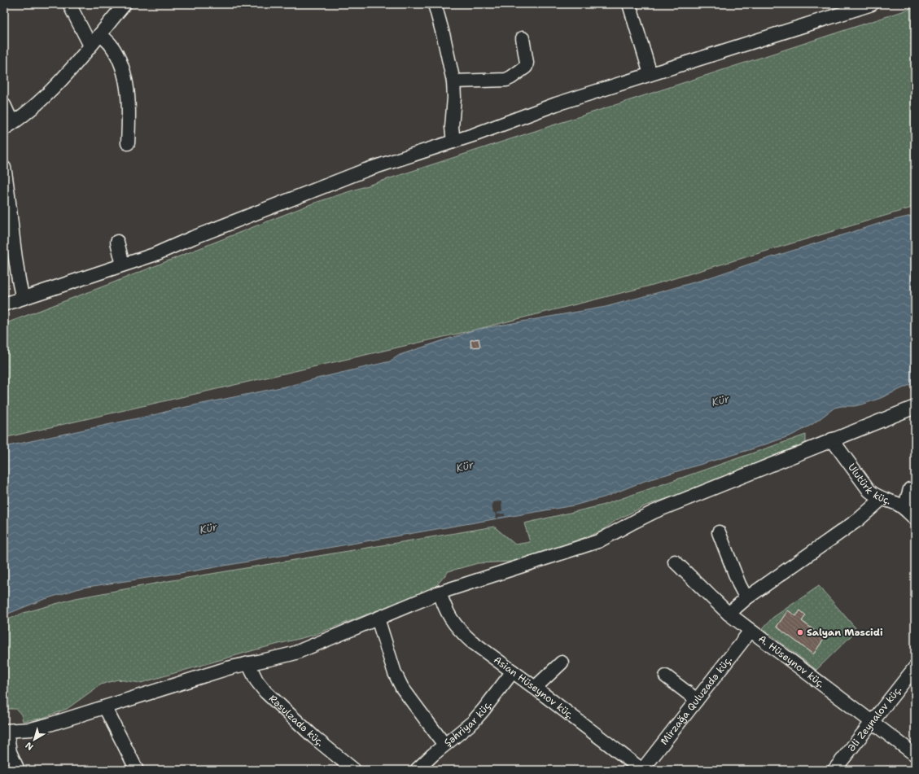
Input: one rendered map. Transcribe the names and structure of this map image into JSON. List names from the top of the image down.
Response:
{
  "streets": {
    "street": [
      "Ulutürk küç.",
      "A. Hüseynov küç.",
      "Asian Hüseynov küç.",
      "Mirzağa Quluzadə küç.",
      "Əli Zeynalov küç.",
      "Rəsulzadə küç.",
      "Şəhriyar küç."
    ]
  },
  "crossings": [
    ["A. Hüseynov küç.", "Mirzağa Quluzadə küç."],
    ["A. Hüseynov küç.", "Əli Zeynalov küç."],
    ["Asian Hüseynov küç.", "Mirzağa Quluzadə küç."],
    ["Asian Hüseynov küç.", "Şəhriyar küç."]
  ],
  "water": ["Kür"],
  "places": ["Salyan Məscidi"],
  "north": "bottom left"
}
